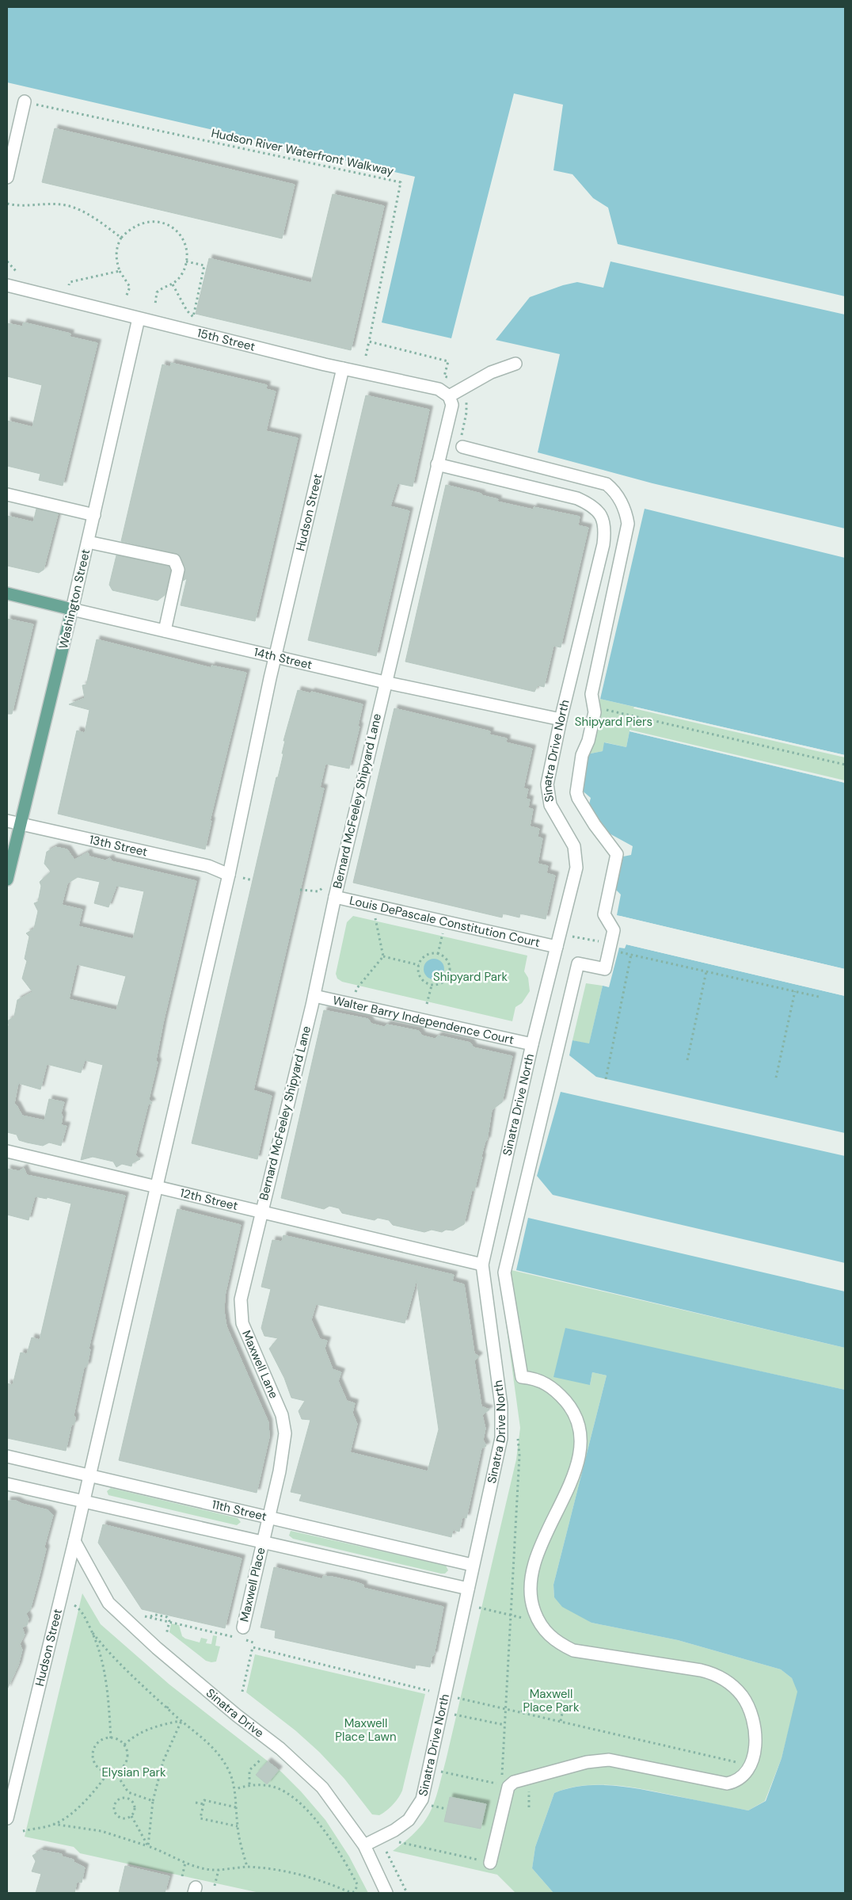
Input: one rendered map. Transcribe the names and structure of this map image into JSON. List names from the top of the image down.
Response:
{
  "streets": {
    "main road": ["Washington Street", "14th Street"],
    "street": [
      "15th Street",
      "Hudson Street",
      "Sinatra Drive North",
      "Bernard McFeeley Shipyard Lane",
      "13th Street",
      "Louis DePascale Constitution Court",
      "Walter Barry Independence Court",
      "12th Street",
      "Maxwell Lane",
      "11th Street",
      "Maxwell Place",
      "Sinatra Drive"
    ],
    "path": ["Hudson River Waterfront Walkway"]
  },
  "crossings": [
    ["15th Street", "Hudson Street"],
    ["15th Street", "Washington Street"],
    ["15th Street", "Bernard McFeeley Shipyard Lane"],
    ["Hudson Street", "14th Street"],
    ["Hudson Street", "13th Street"],
    ["Hudson Street", "12th Street"],
    ["Hudson Street", "11th Street"],
    ["Hudson Street", "Sinatra Drive"],
    ["Washington Street", "14th Street"],
    ["Washington Street", "13th Street"],
    ["14th Street", "Sinatra Drive North"],
    ["14th Street", "Bernard McFeeley Shipyard Lane"],
    ["Sinatra Drive North", "Bernard McFeeley Shipyard Lane"],
    ["Sinatra Drive North", "Louis DePascale Constitution Court"],
    ["Sinatra Drive North", "Walter Barry Independence Court"],
    ["Sinatra Drive North", "12th Street"],
    ["Sinatra Drive North", "11th Street"],
    ["Sinatra Drive North", "Sinatra Drive"],
    ["Bernard McFeeley Shipyard Lane", "Louis DePascale Constitution Court"],
    ["Bernard McFeeley Shipyard Lane", "Walter Barry Independence Court"],
    ["Bernard McFeeley Shipyard Lane", "12th Street"],
    ["Bernard McFeeley Shipyard Lane", "Maxwell Lane"],
    ["12th Street", "Maxwell Lane"],
    ["Maxwell Lane", "11th Street"],
    ["Maxwell Lane", "Maxwell Place"],
    ["11th Street", "Maxwell Place"]
  ],
  "parks": [
    "Shipyard Piers",
    "Shipyard Park",
    "Maxwell Place Park",
    "Maxwell Place Lawn",
    "Elysian Park"
  ]
}
